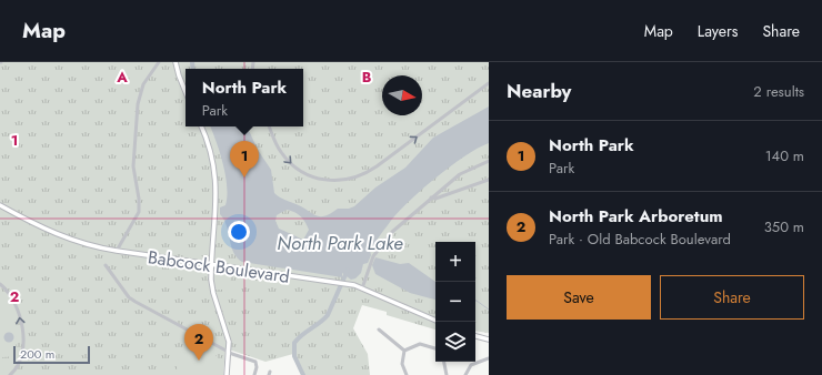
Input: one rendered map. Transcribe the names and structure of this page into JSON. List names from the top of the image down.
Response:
{
  "streets": {
    "main road": ["Babcock Boulevard"]
  },
  "water": ["North Park Lake"],
  "scale_bar": "200 m",
  "north": "right",
  "page": {
    "header": "Map",
    "nav": ["Map", "Layers", "Share"],
    "heading": ["Nearby", "2 results"],
    "popup": ["North Park", "Park"],
    "list": [
      {
        "mark": "1",
        "name": "North Park",
        "note": "Park",
        "value": "140 m"
      },
      {
        "mark": "2",
        "name": "North Park Arboretum",
        "note": "Park · Old Babcock Boulevard",
        "value": "350 m"
      }
    ],
    "pins": ["1", "2"],
    "map_buttons": ["+", "−"],
    "buttons": ["Save", "Share"],
    "scale": "200 m"
  },
  "grid": {
    "columns": ["A", "B"],
    "rows": ["1", "2"]
  }
}
